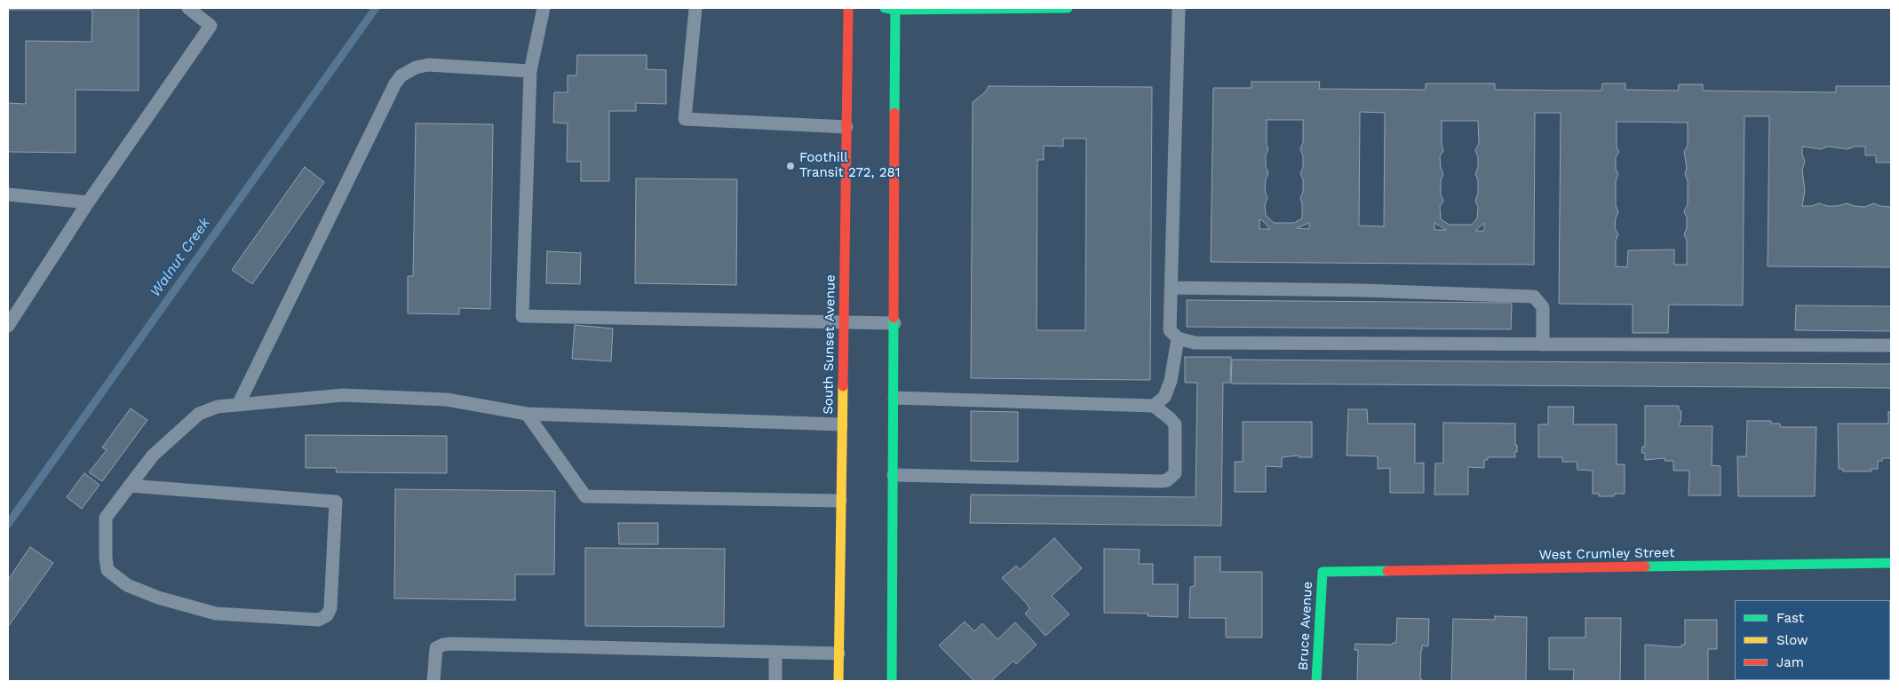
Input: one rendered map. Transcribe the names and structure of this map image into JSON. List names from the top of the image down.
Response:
{
  "streets": {
    "main road": ["South Sunset Avenue", "West Crumley Street", "Bruce Avenue"]
  },
  "crossings": [
    ["West Crumley Street", "Bruce Avenue"]
  ],
  "water": ["Walnut Creek"],
  "places": ["Foothill Transit 272, 281"],
  "legend": ["Fast", "Slow", "Jam"]
}
